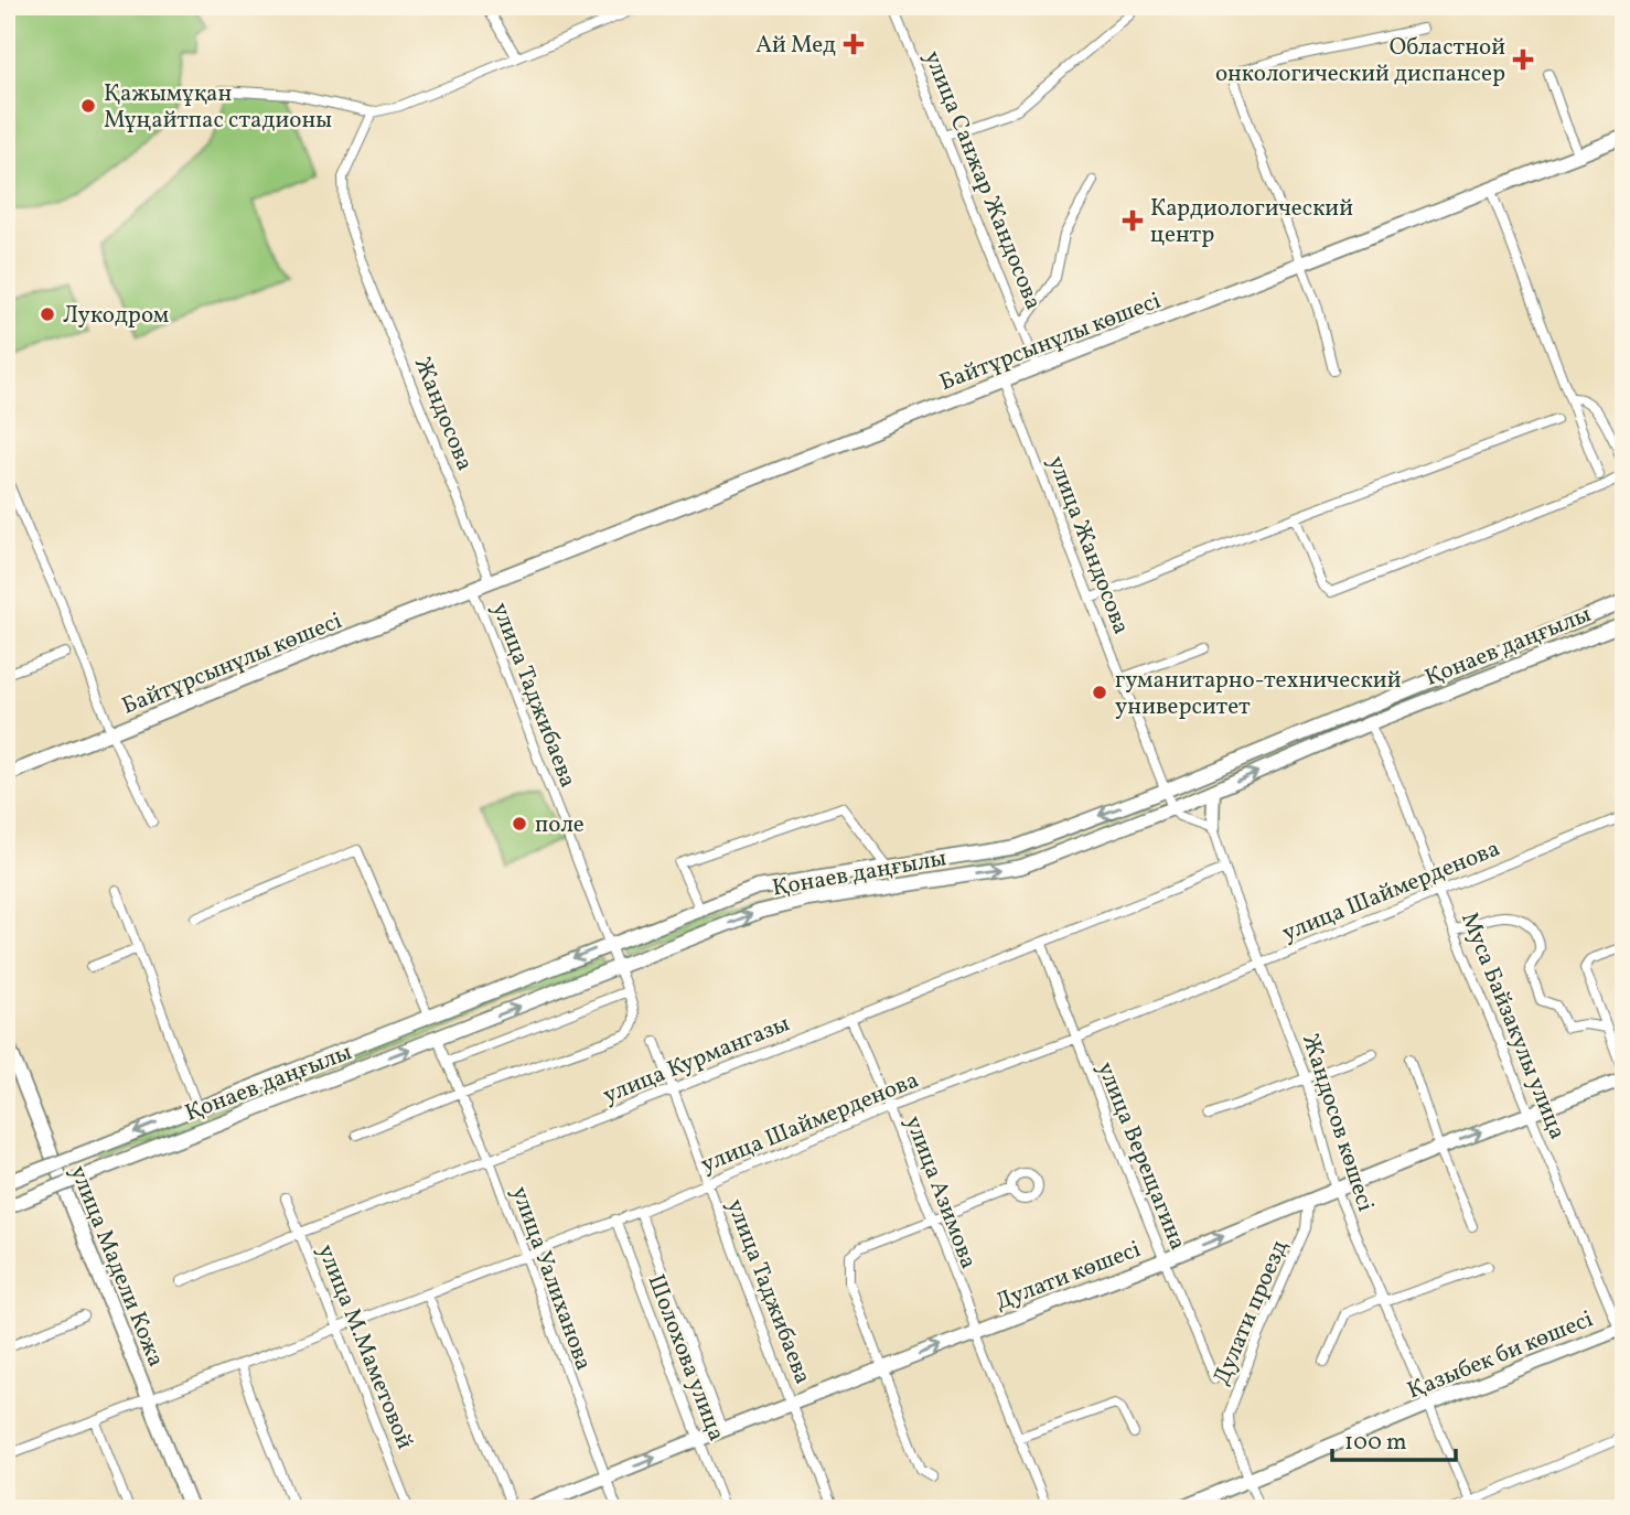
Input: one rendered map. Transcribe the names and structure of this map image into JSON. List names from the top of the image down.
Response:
{
  "streets": {
    "main road": [
      "Байтұрсынұлы көшесі",
      "Қонаев даңғылы",
      "улица Мадели Кожа",
      "Дулати көшесі",
      "Қазыбек би көшесі"
    ],
    "street": [
      "улица Санжар Жандосова",
      "Жандосова",
      "улица Жандосова",
      "улица Таджибаева",
      "улица Шаймерденова",
      "Муса Байзакулы улица",
      "улица Курмангазы",
      "Жандосов көшесі",
      "улица Верещагина",
      "улица Азимова",
      "улица Уалиханова",
      "Дулати проезд",
      "улица М.Маметовой",
      "Шолохова улица"
    ]
  },
  "crossings": [
    ["улица Санжар Жандосова", "Байтұрсынұлы көшесі"],
    ["Байтұрсынұлы көшесі", "Жандосова"],
    ["Байтұрсынұлы көшесі", "улица Жандосова"],
    ["Байтұрсынұлы көшесі", "улица Таджибаева"],
    ["улица Жандосова", "Қонаев даңғылы"],
    ["Қонаев даңғылы", "улица Таджибаева"],
    ["Қонаев даңғылы", "Муса Байзакулы улица"],
    ["Қонаев даңғылы", "улица Уалиханова"],
    ["улица Таджибаева", "улица Шаймерденова"],
    ["улица Таджибаева", "улица Курмангазы"],
    ["улица Таджибаева", "Дулати көшесі"],
    ["улица Таджибаева", "улица Уалиханова"],
    ["улица Шаймерденова", "Муса Байзакулы улица"],
    ["улица Шаймерденова", "Жандосов көшесі"],
    ["улица Шаймерденова", "улица Верещагина"],
    ["улица Шаймерденова", "улица Азимова"],
    ["улица Шаймерденова", "улица Мадели Кожа"],
    ["улица Шаймерденова", "улица Уалиханова"],
    ["улица Шаймерденова", "улица М.Маметовой"],
    ["улица Шаймерденова", "Шолохова улица"],
    ["Муса Байзакулы улица", "Дулати көшесі"],
    ["Муса Байзакулы улица", "Қазыбек би көшесі"],
    ["улица Курмангазы", "Жандосов көшесі"],
    ["улица Курмангазы", "улица Верещагина"],
    ["улица Курмангазы", "улица Азимова"],
    ["улица Курмангазы", "улица Уалиханова"],
    ["улица Курмангазы", "улица М.Маметовой"],
    ["Жандосов көшесі", "Дулати көшесі"],
    ["Жандосов көшесі", "Қазыбек би көшесі"],
    ["улица Верещагина", "Дулати көшесі"],
    ["улица Азимова", "Дулати көшесі"],
    ["Дулати көшесі", "улица Уалиханова"],
    ["Дулати көшесі", "Дулати проезд"],
    ["Дулати көшесі", "Шолохова улица"],
    ["Дулати проезд", "Қазыбек би көшесі"]
  ],
  "one_way": ["Дулати көшесі"],
  "places": {
    "health": ["Ай Мед", "Областной онкологический диспансер", "Кардиологический центр"],
    "other": [
      "Қажымұқан Мұңайтпас стадионы",
      "Лукодром",
      "гуманитарно-технический университет",
      "поле"
    ]
  },
  "scale_bar": "100 m"
}
